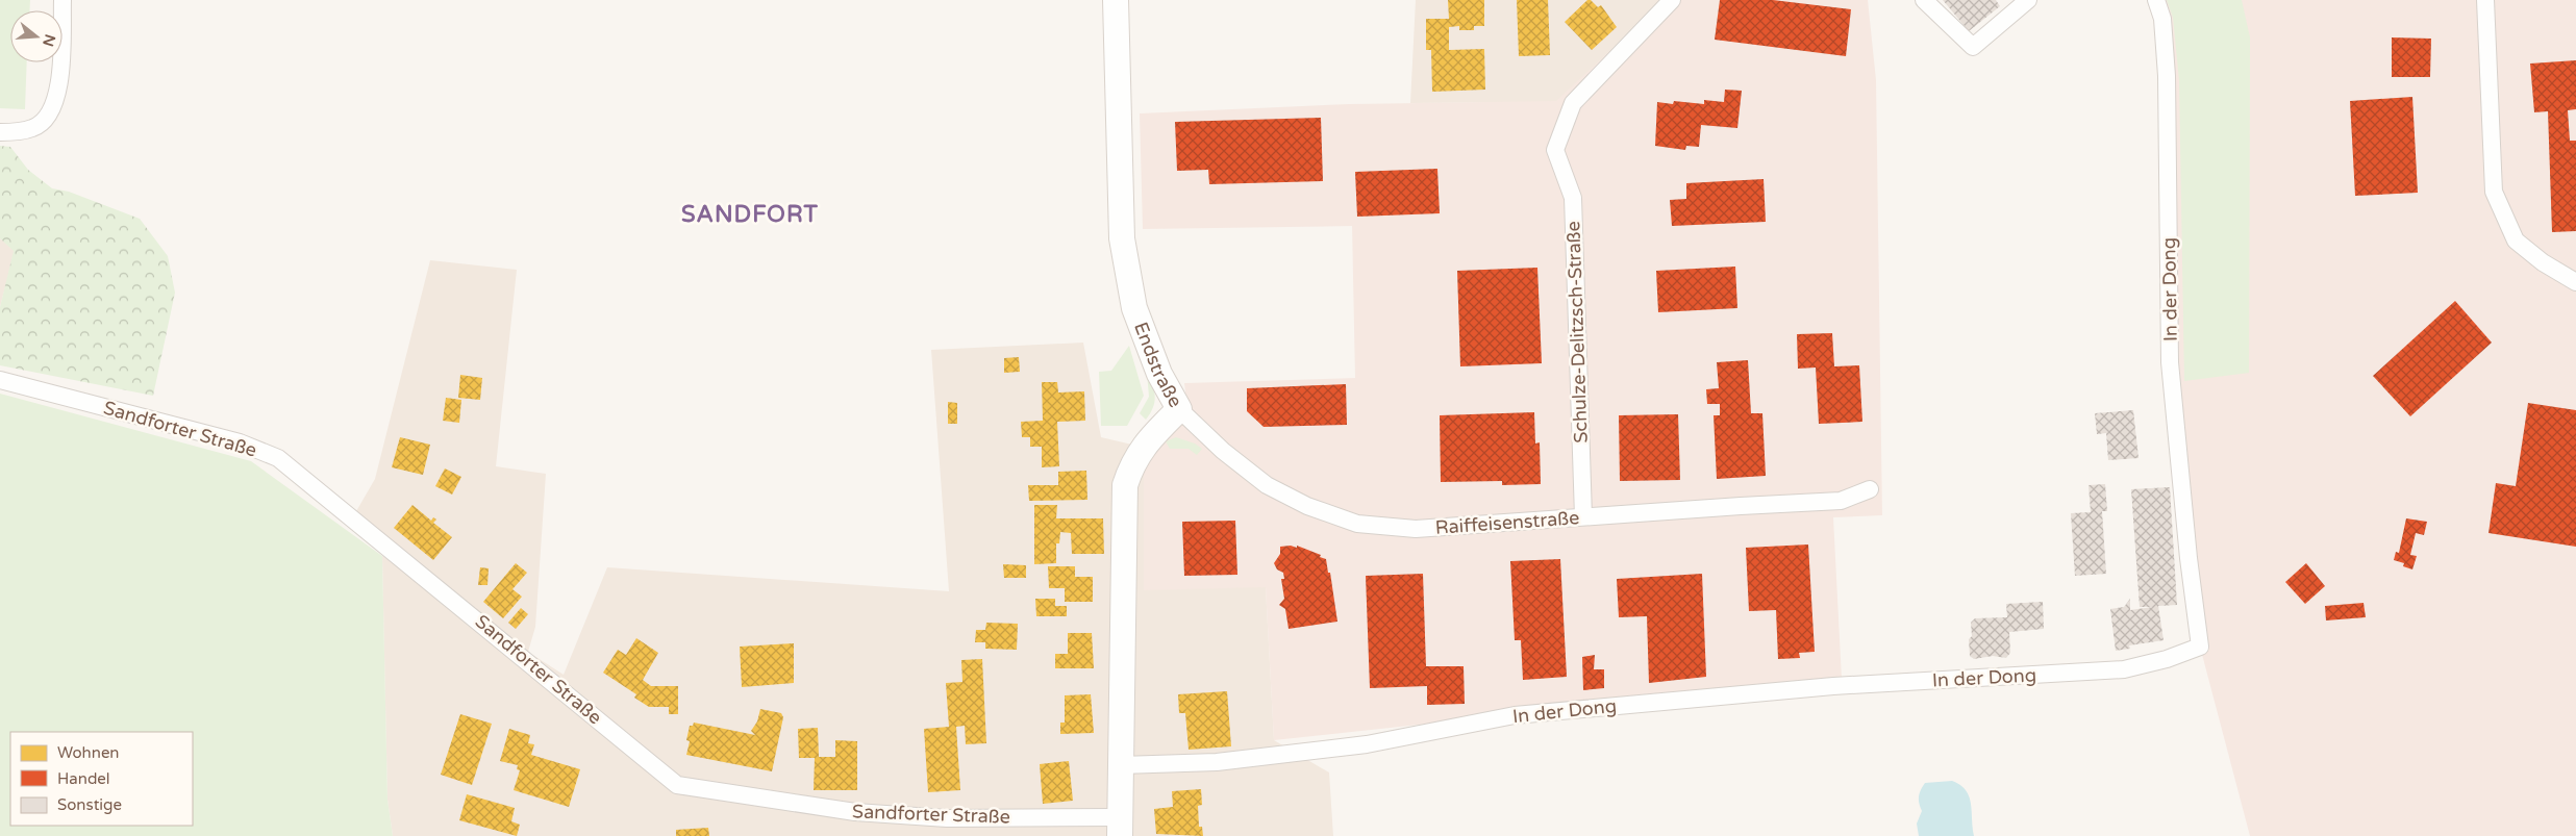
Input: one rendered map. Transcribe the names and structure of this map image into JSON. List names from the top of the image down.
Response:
{
  "streets": {
    "street": [
      "In der Dong",
      "Schulze-Delitzsch-Straße",
      "Endstraße",
      "Sandforter Straße",
      "Raiffeisenstraße"
    ]
  },
  "crossings": [
    ["In der Dong", "Endstraße"],
    ["Schulze-Delitzsch-Straße", "Raiffeisenstraße"],
    ["Endstraße", "Sandforter Straße"],
    ["Endstraße", "Raiffeisenstraße"]
  ],
  "districts": ["SANDFORT"],
  "legend": ["Wohnen", "Handel", "Sonstige"],
  "north": "right"
}
